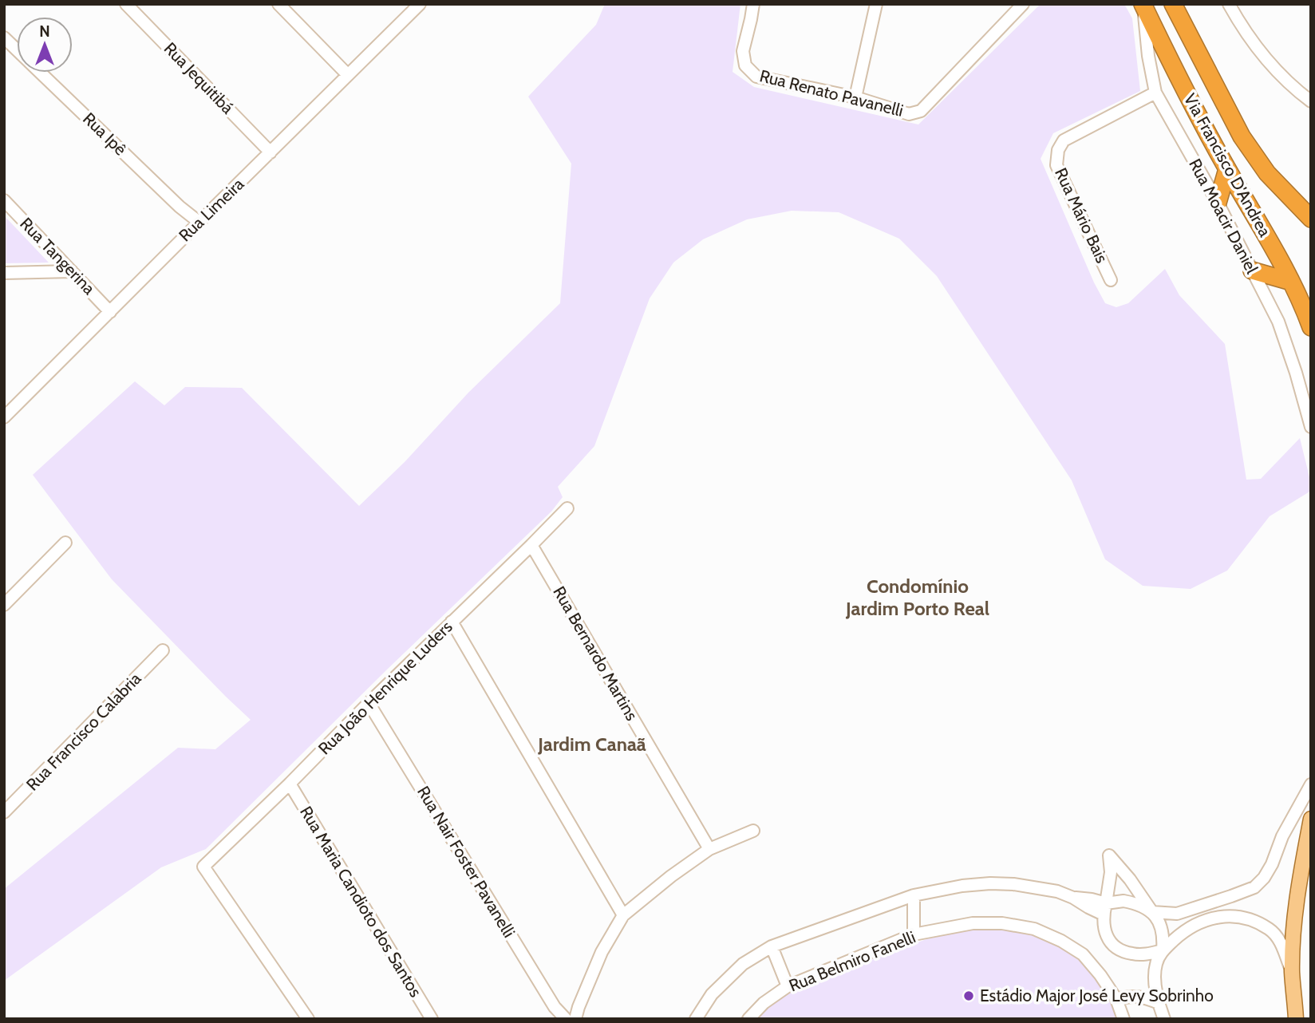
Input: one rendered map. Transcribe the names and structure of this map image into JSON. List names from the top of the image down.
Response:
{
  "streets": {
    "highway": ["Via Francisco D'Andrea"],
    "street": [
      "Rua Jequitibá",
      "Rua Renato Pavanelli",
      "Rua Ipê",
      "Rua Limeira",
      "Rua Mário Bais",
      "Rua Moacir Daniel",
      "Rua Tangerina",
      "Rua Bernardo Martins",
      "Rua João Henrique Luders",
      "Rua Francisco Calabria",
      "Rua Nair Foster Pavanelli",
      "Rua Maria Candioto dos Santos",
      "Rua Belmiro Fanelli"
    ]
  },
  "crossings": [
    ["Rua Jequitibá", "Rua Limeira"],
    ["Rua Ipê", "Rua Limeira"],
    ["Via Francisco D'Andrea", "Rua Moacir Daniel"],
    ["Rua Limeira", "Rua Tangerina"],
    ["Rua Mário Bais", "Rua Moacir Daniel"],
    ["Rua Bernardo Martins", "Rua João Henrique Luders"],
    ["Rua João Henrique Luders", "Rua Nair Foster Pavanelli"],
    ["Rua João Henrique Luders", "Rua Maria Candioto dos Santos"]
  ],
  "districts": ["Condomínio Jardim Porto Real", "Jardim Canaã"],
  "places": ["Estádio Major José Levy Sobrinho"],
  "north": "top"
}
